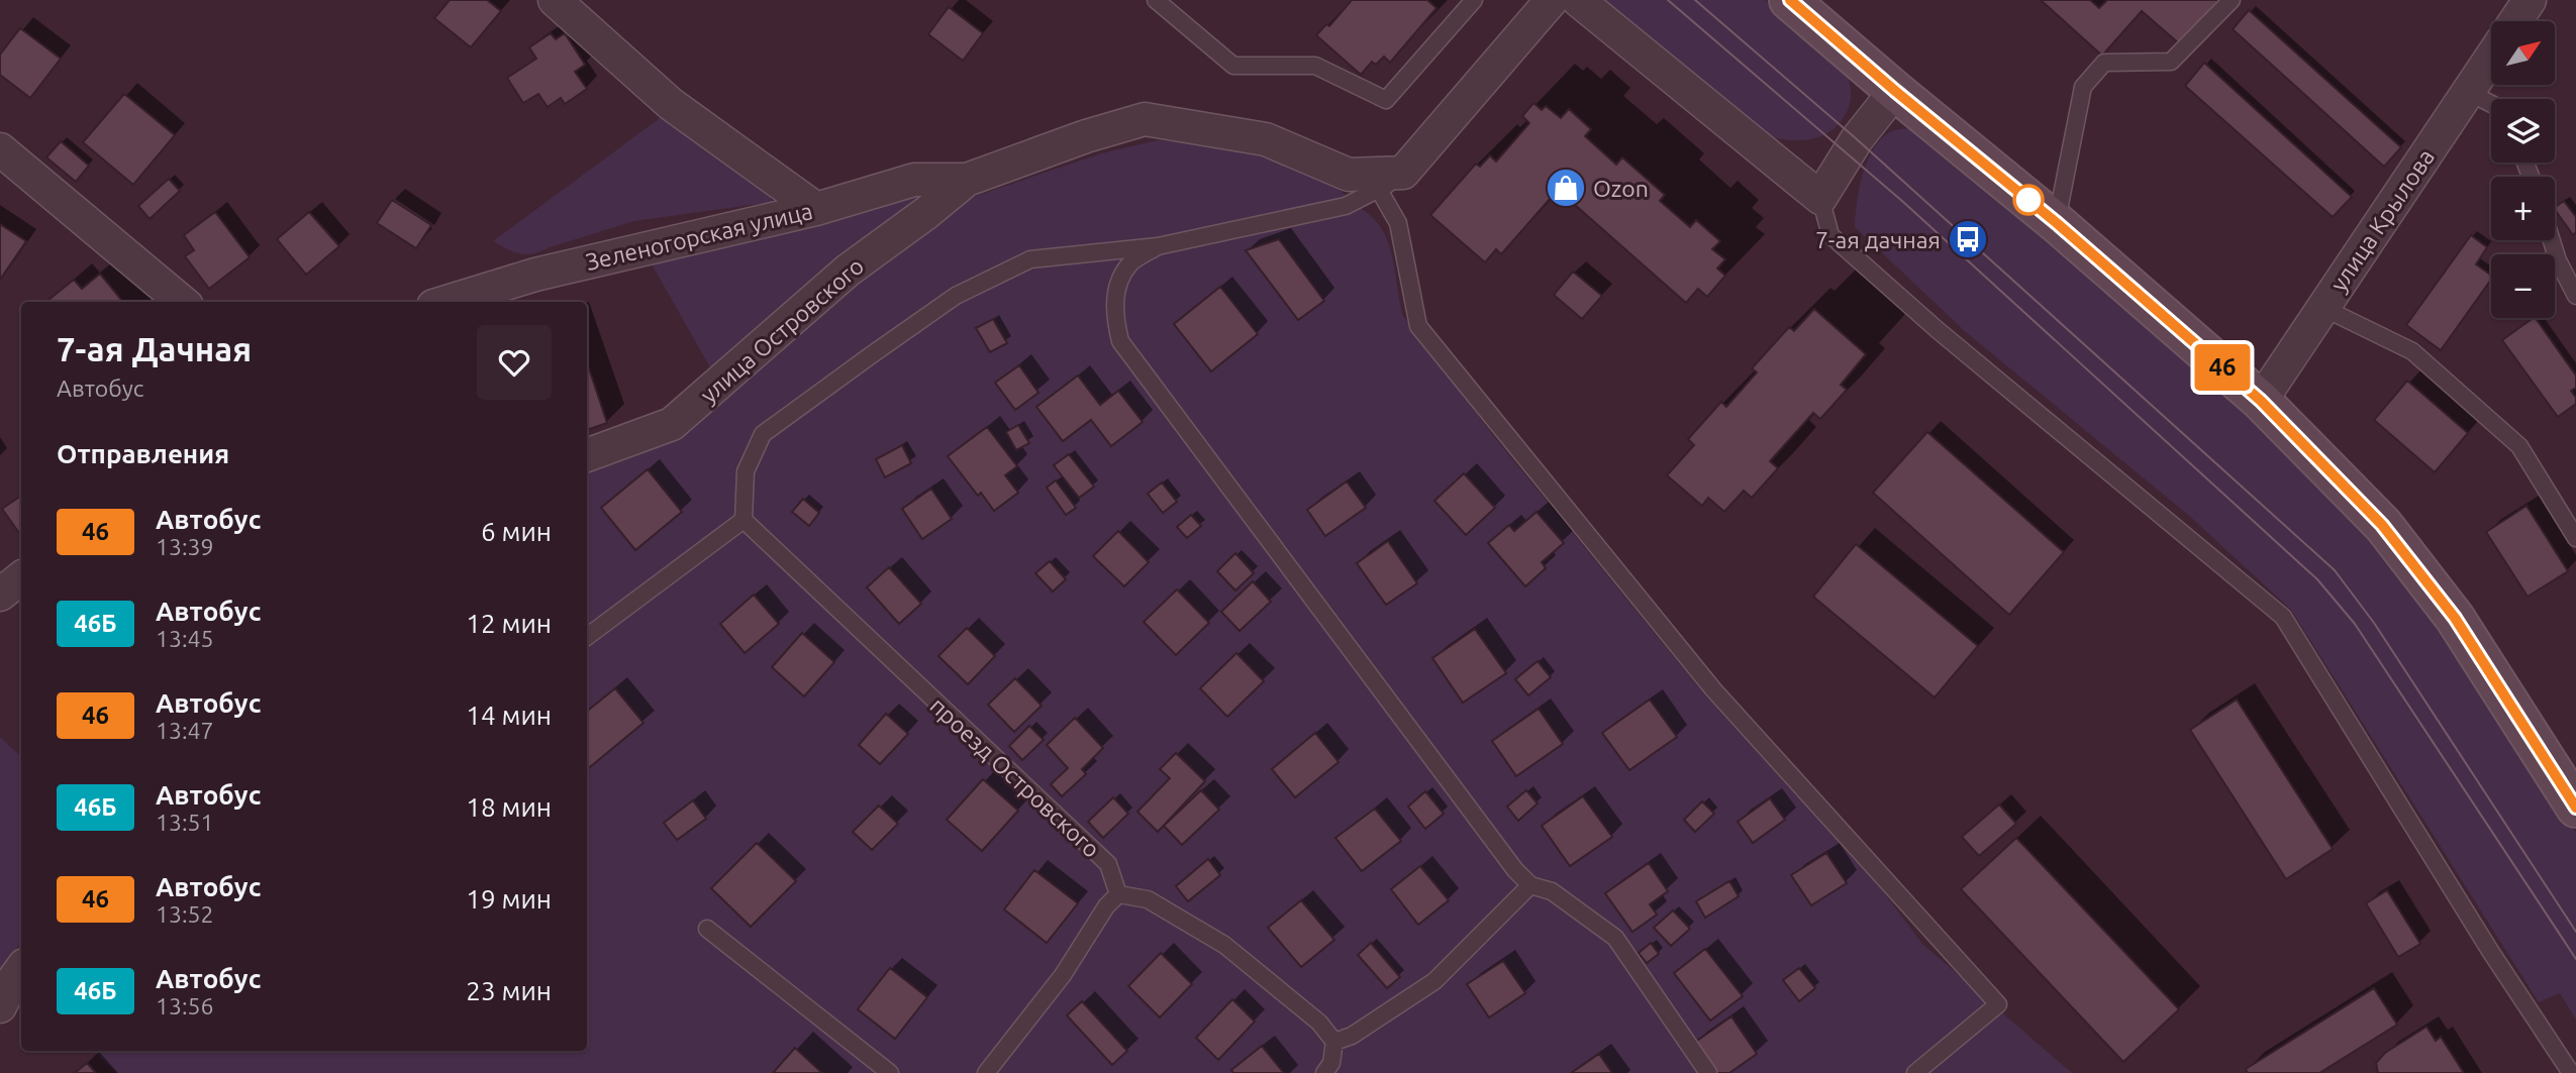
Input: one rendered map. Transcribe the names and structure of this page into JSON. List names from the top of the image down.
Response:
{
  "streets": {
    "street": ["улица Крылова", "Зеленогорская улица", "улица Островского"],
    "lane": ["проезд Островского"]
  },
  "crossings": [
    ["Зеленогорская улица", "улица Островского"]
  ],
  "places": {
    "shop": ["Ozon"],
    "bus stop": ["7-ая дачная"]
  },
  "lines": ["bus line 46"],
  "north": "top right",
  "page": {
    "on_map": "46",
    "map_buttons": ["+", "−"],
    "heading": [
      ["7-ая Дачная", "Автобус"],
      "Отправления"
    ],
    "list": [
      {
        "mark": "46",
        "name": "Автобус",
        "note": "13:39",
        "value": "6 мин"
      },
      {
        "mark": "46Б",
        "name": "Автобус",
        "note": "13:45",
        "value": "12 мин"
      },
      {
        "mark": "46",
        "name": "Автобус",
        "note": "13:47",
        "value": "14 мин"
      },
      {
        "mark": "46Б",
        "name": "Автобус",
        "note": "13:51",
        "value": "18 мин"
      },
      {
        "mark": "46",
        "name": "Автобус",
        "note": "13:52",
        "value": "19 мин"
      },
      {
        "mark": "46Б",
        "name": "Автобус",
        "note": "13:56",
        "value": "23 мин"
      }
    ]
  }
}
